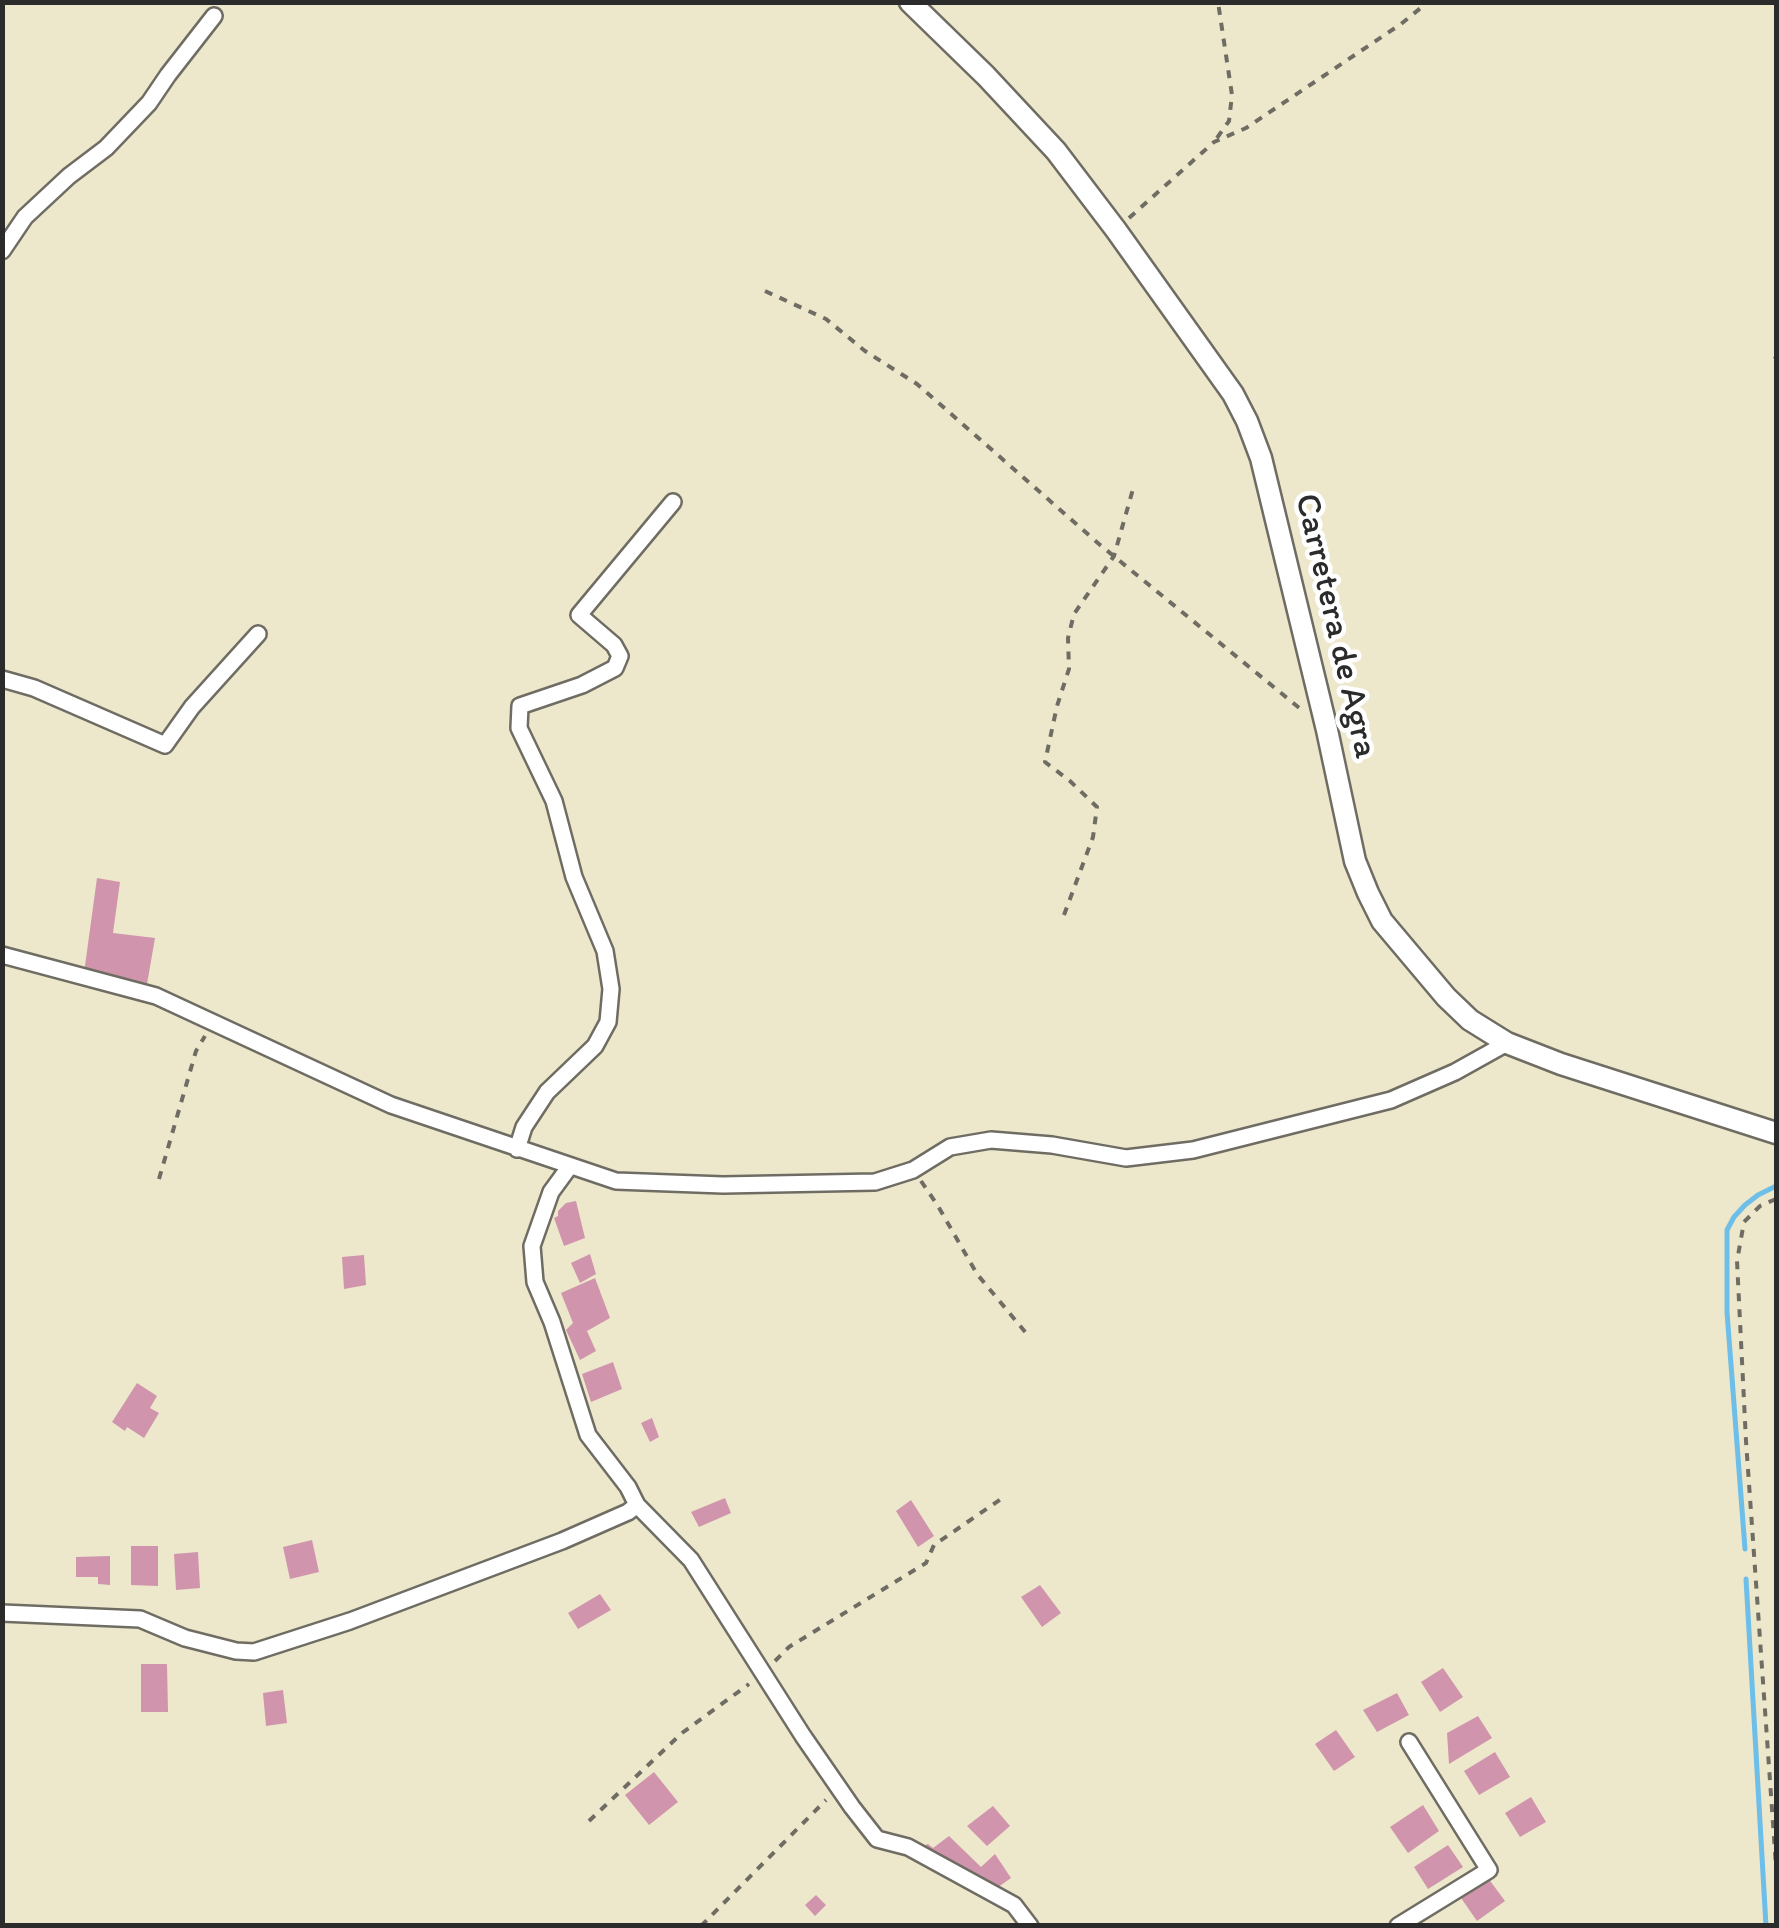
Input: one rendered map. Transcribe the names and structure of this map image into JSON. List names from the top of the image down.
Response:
{
  "streets": {
    "street": ["Carretera de Agra"]
  }
}
